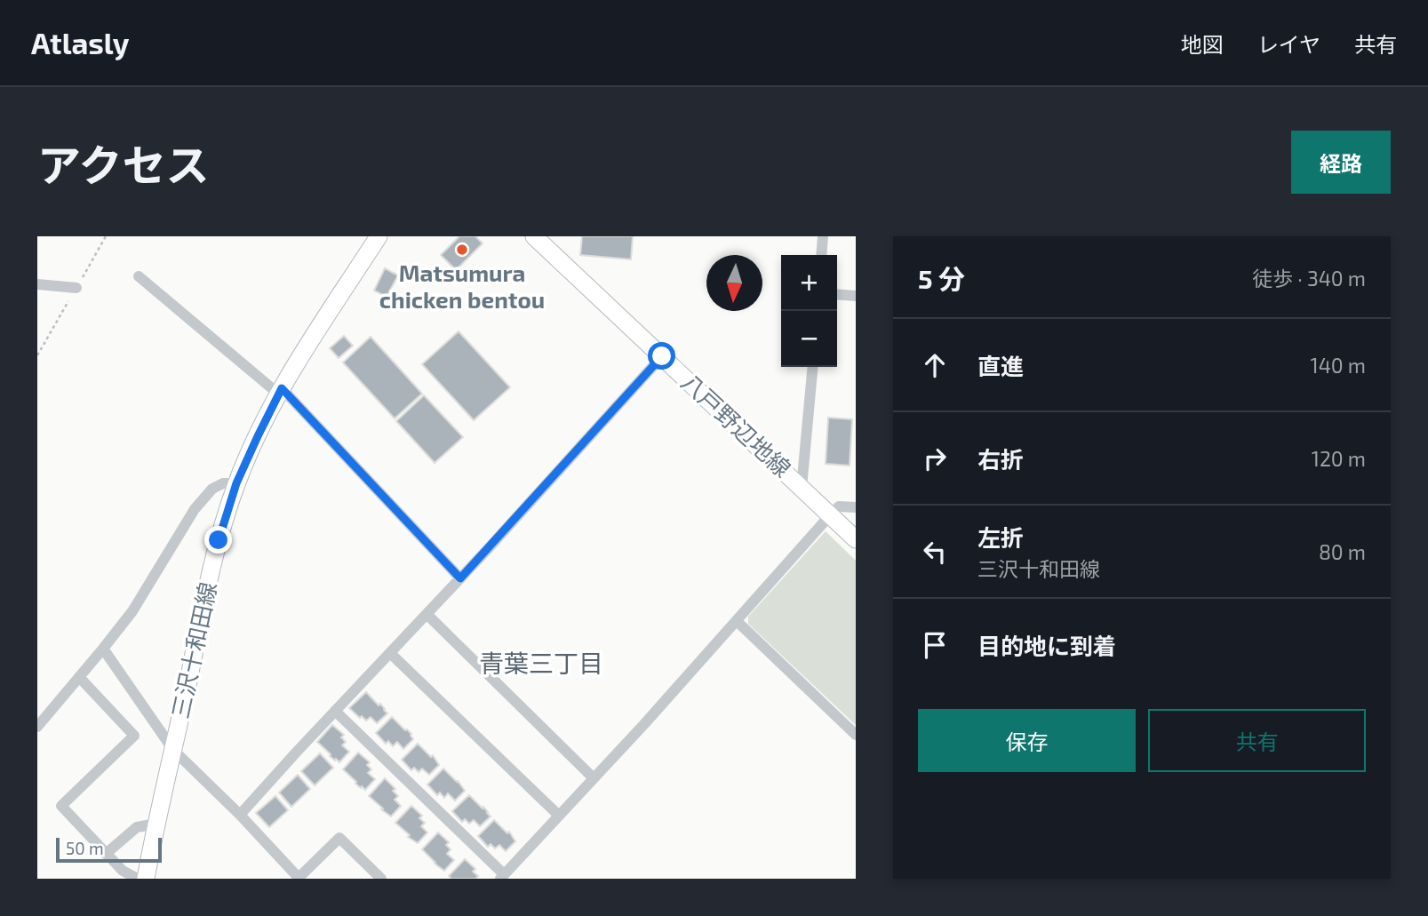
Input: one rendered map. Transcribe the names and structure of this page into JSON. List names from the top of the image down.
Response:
{
  "streets": {
    "main road": ["八戸野辺地線", "三沢十和田線"]
  },
  "districts": ["青葉三丁目"],
  "places": ["Matsumura chicken bentou"],
  "scale_bar": "50 m",
  "north": "bottom",
  "page": {
    "header": "Atlasly",
    "nav": ["地図", "レイヤ", "共有"],
    "title": "アクセス",
    "buttons": [
      "経路",
      ["保存", "共有"]
    ],
    "heading": ["5 分", "徒歩 · 340 m"],
    "map_buttons": ["+", "−"],
    "list": [
      ["直進", "140 m"],
      ["右折", "120 m"],
      ["左折", "三沢十和田線", "80 m"],
      "目的地に到着"
    ],
    "scale": "50 m"
  }
}
